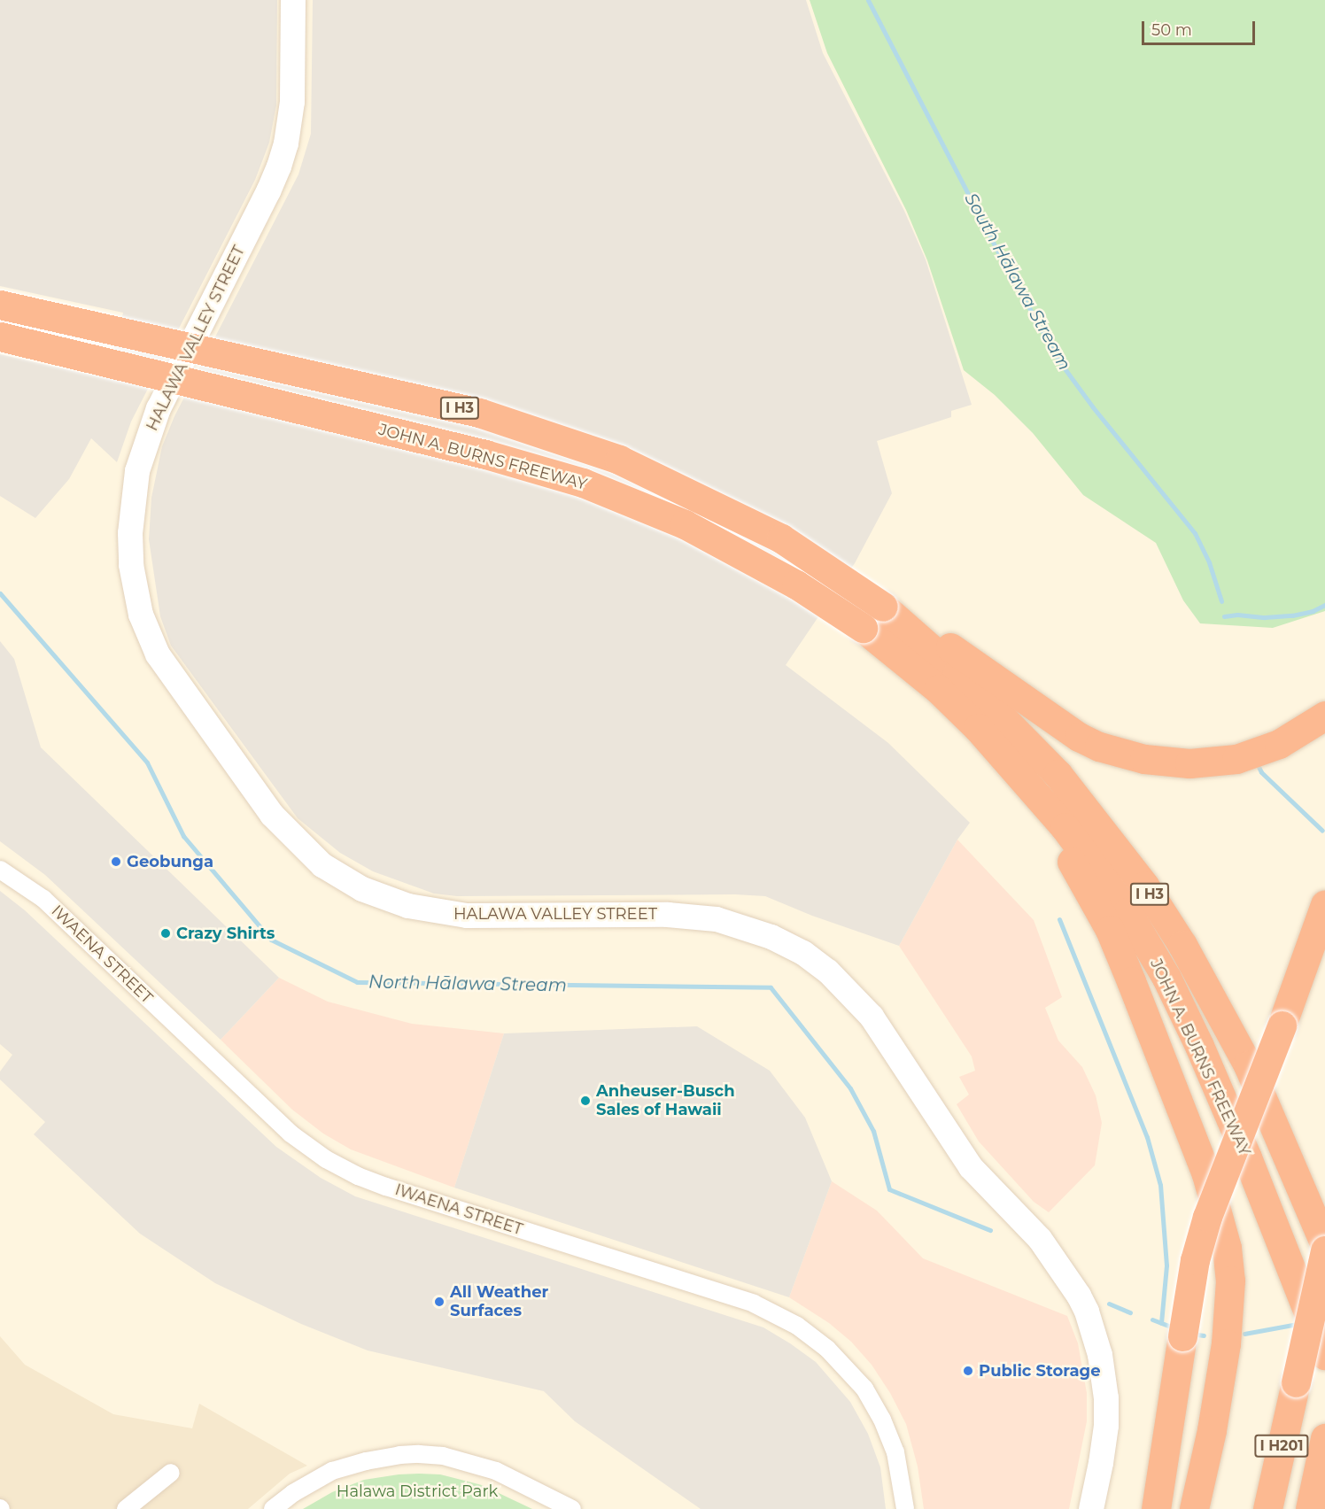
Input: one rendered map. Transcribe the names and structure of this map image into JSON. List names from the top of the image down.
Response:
{
  "streets": {
    "highway": ["I H3", "JOHN A. BURNS FREEWAY", "I H201"],
    "street": ["HALAWA VALLEY STREET", "IWAENA STREET"]
  },
  "water": ["South Hālawa Stream", "North Hālawa Stream"],
  "parks": ["Halawa District Park"],
  "places": [
    "Geobunga",
    "Crazy Shirts",
    "Anheuser-Busch Sales of Hawaii",
    "All Weather Surfaces",
    "Public Storage"
  ],
  "scale_bar": "50 m"
}
